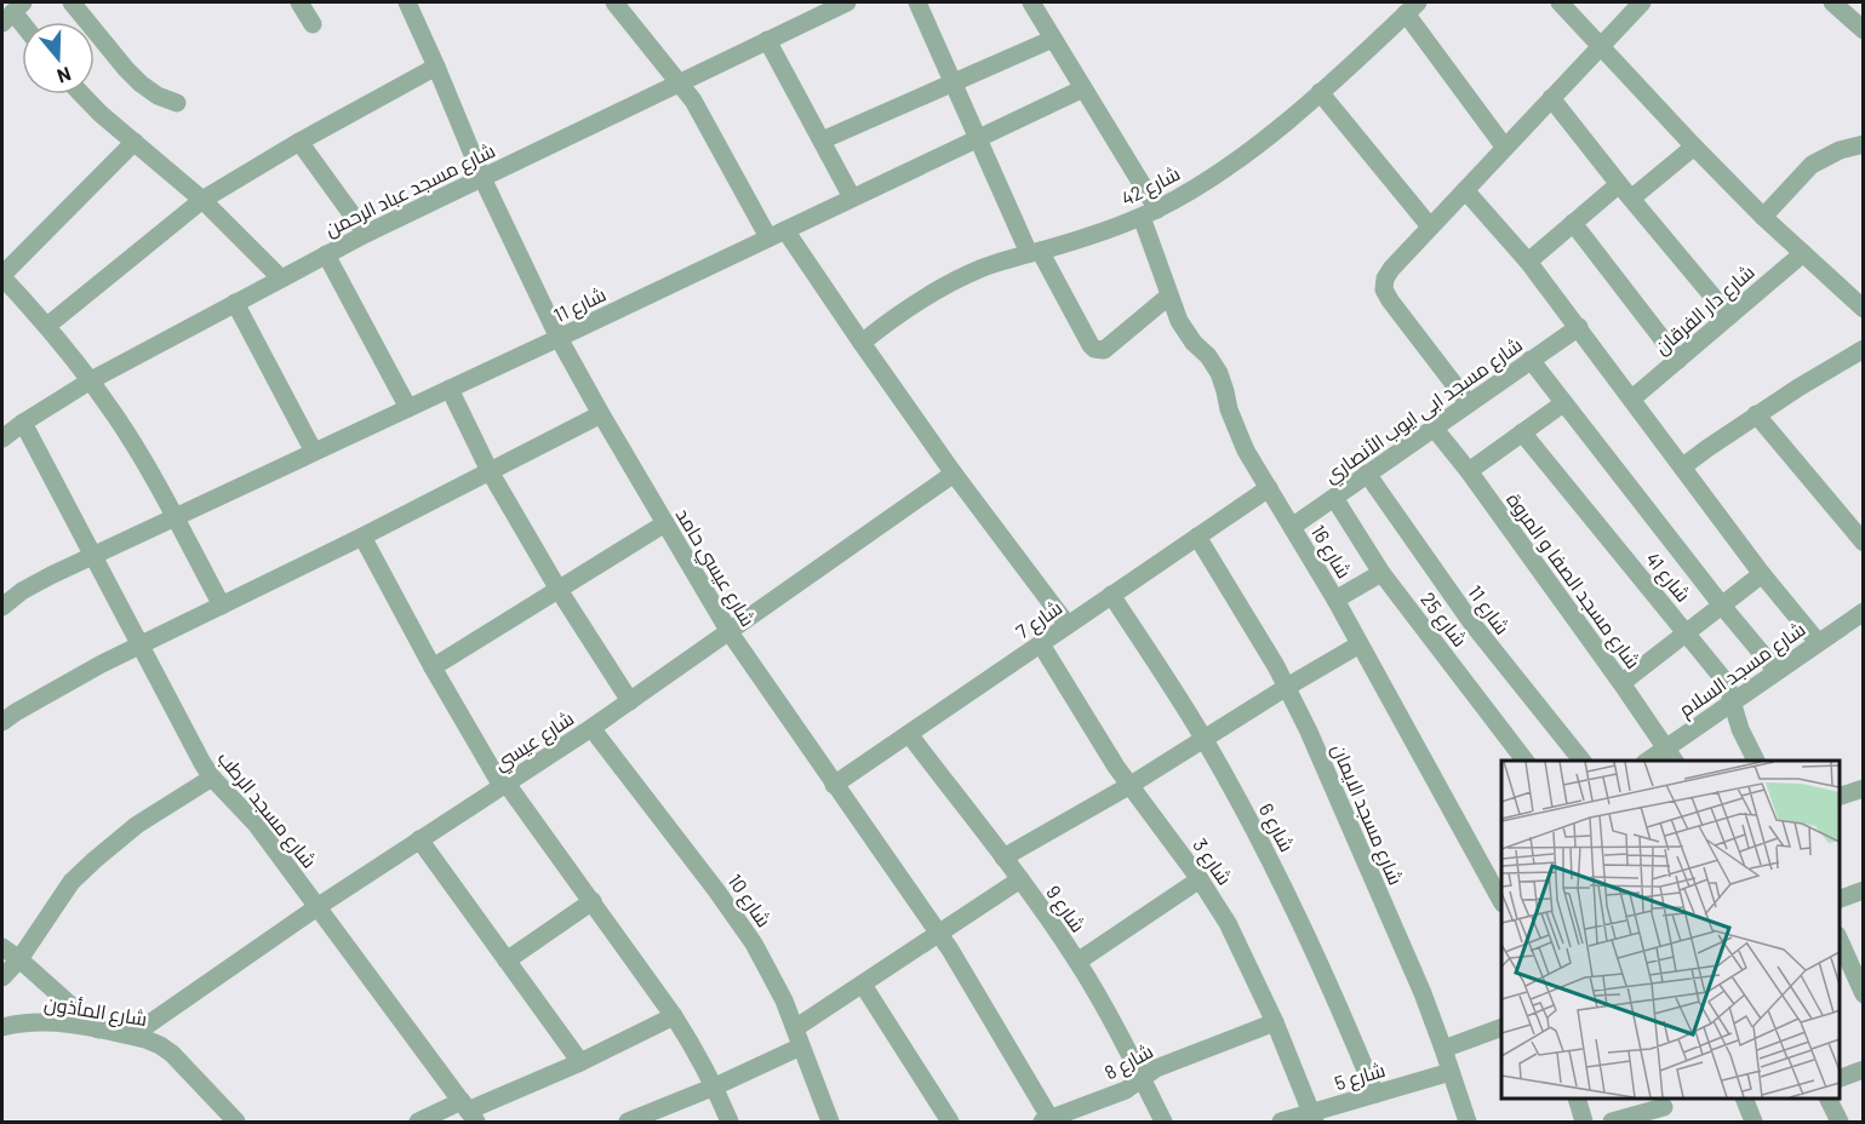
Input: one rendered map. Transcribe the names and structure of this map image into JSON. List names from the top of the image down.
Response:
{
  "streets": {
    "street": [
      "شارع 42",
      "شارع مسجد عباد الرحمن",
      "شارع 11",
      "شارع دار الفرقان",
      "شارع مسجد ابى ايوب الأنصاري",
      "شارع 16",
      "شارع عيسي حامد",
      "شارع 41",
      "شارع مسجد الصفا و المروة",
      "شارع 7",
      "شارع 25",
      "شارع مسجد السلام",
      "شارع عيسي",
      "شارع مسجد الرطب",
      "شارع مسجد الايمان",
      "شارع 6",
      "شارع 3",
      "شارع 10",
      "شارع 9",
      "شارع المأذون",
      "شارع 8",
      "شارع 5"
    ]
  },
  "crossings": [
    ["شارع 42", "شارع 16"],
    ["شارع مسجد عباد الرحمن", "شارع عيسي حامد"],
    ["شارع مسجد عباد الرحمن", "شارع مسجد الرطب"],
    ["شارع 11", "شارع مسجد ابى ايوب الأنصاري"],
    ["شارع 11", "شارع 16"],
    ["شارع 11", "شارع عيسي حامد"],
    ["شارع 11", "شارع مسجد الرطب"],
    ["شارع مسجد ابى ايوب الأنصاري", "شارع 16"],
    ["شارع مسجد ابى ايوب الأنصاري", "شارع مسجد الصفا و المروة"],
    ["شارع مسجد ابى ايوب الأنصاري", "شارع 25"],
    ["شارع 16", "شارع 7"],
    ["شارع عيسي حامد", "شارع 7"],
    ["شارع عيسي حامد", "شارع عيسي"],
    ["شارع عيسي حامد", "شارع 8"],
    ["شارع 41", "شارع مسجد السلام"],
    ["شارع مسجد الصفا و المروة", "شارع مسجد السلام"],
    ["شارع 7", "شارع مسجد الايمان"],
    ["شارع 7", "شارع 6"],
    ["شارع 7", "شارع 3"],
    ["شارع 7", "شارع 9"],
    ["شارع عيسي", "شارع مسجد الرطب"],
    ["شارع عيسي", "شارع 10"],
    ["شارع عيسي", "شارع المأذون"],
    ["شارع مسجد الايمان", "شارع 5"],
    ["شارع 6", "شارع 5"],
    ["شارع 3", "شارع 8"],
    ["شارع 3", "شارع 5"],
    ["شارع 9", "شارع 8"]
  ],
  "north": "bottom"
}
